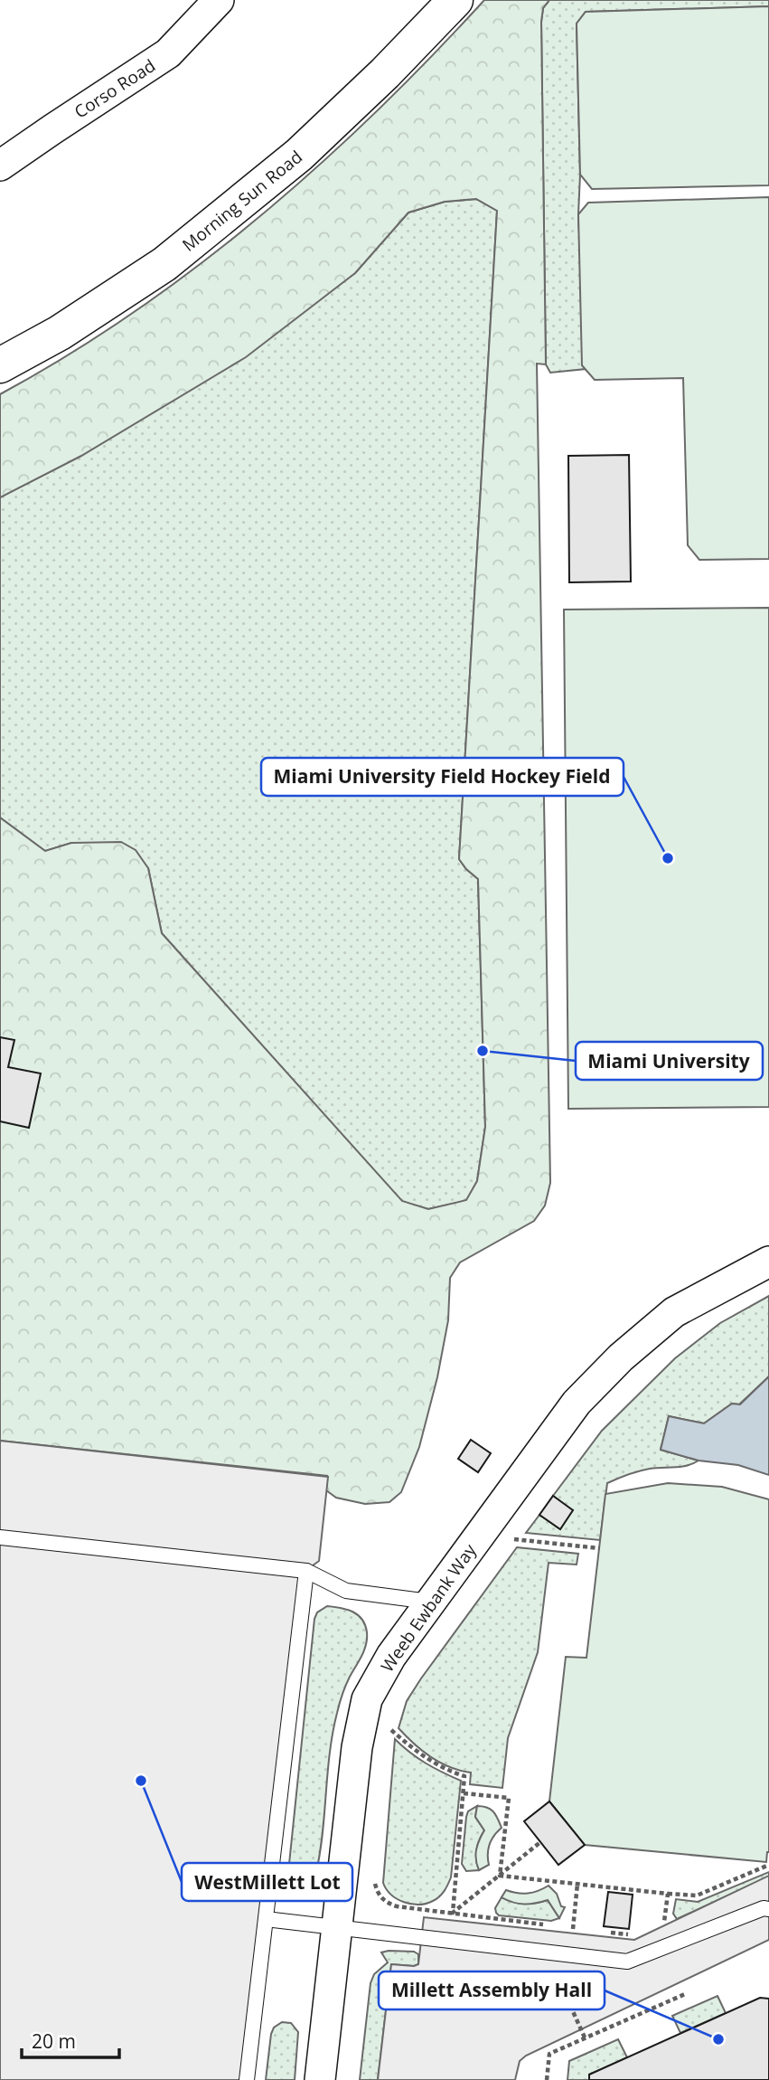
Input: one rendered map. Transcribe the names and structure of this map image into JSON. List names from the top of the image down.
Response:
{
  "streets": {
    "main road": ["Morning Sun Road"],
    "street": ["Corso Road", "Weeb Ewbank Way"]
  },
  "places": [
    "Miami University Field Hockey Field",
    "Miami University",
    "WestMillett Lot",
    "Millett Assembly Hall"
  ],
  "scale_bar": "20 m"
}
